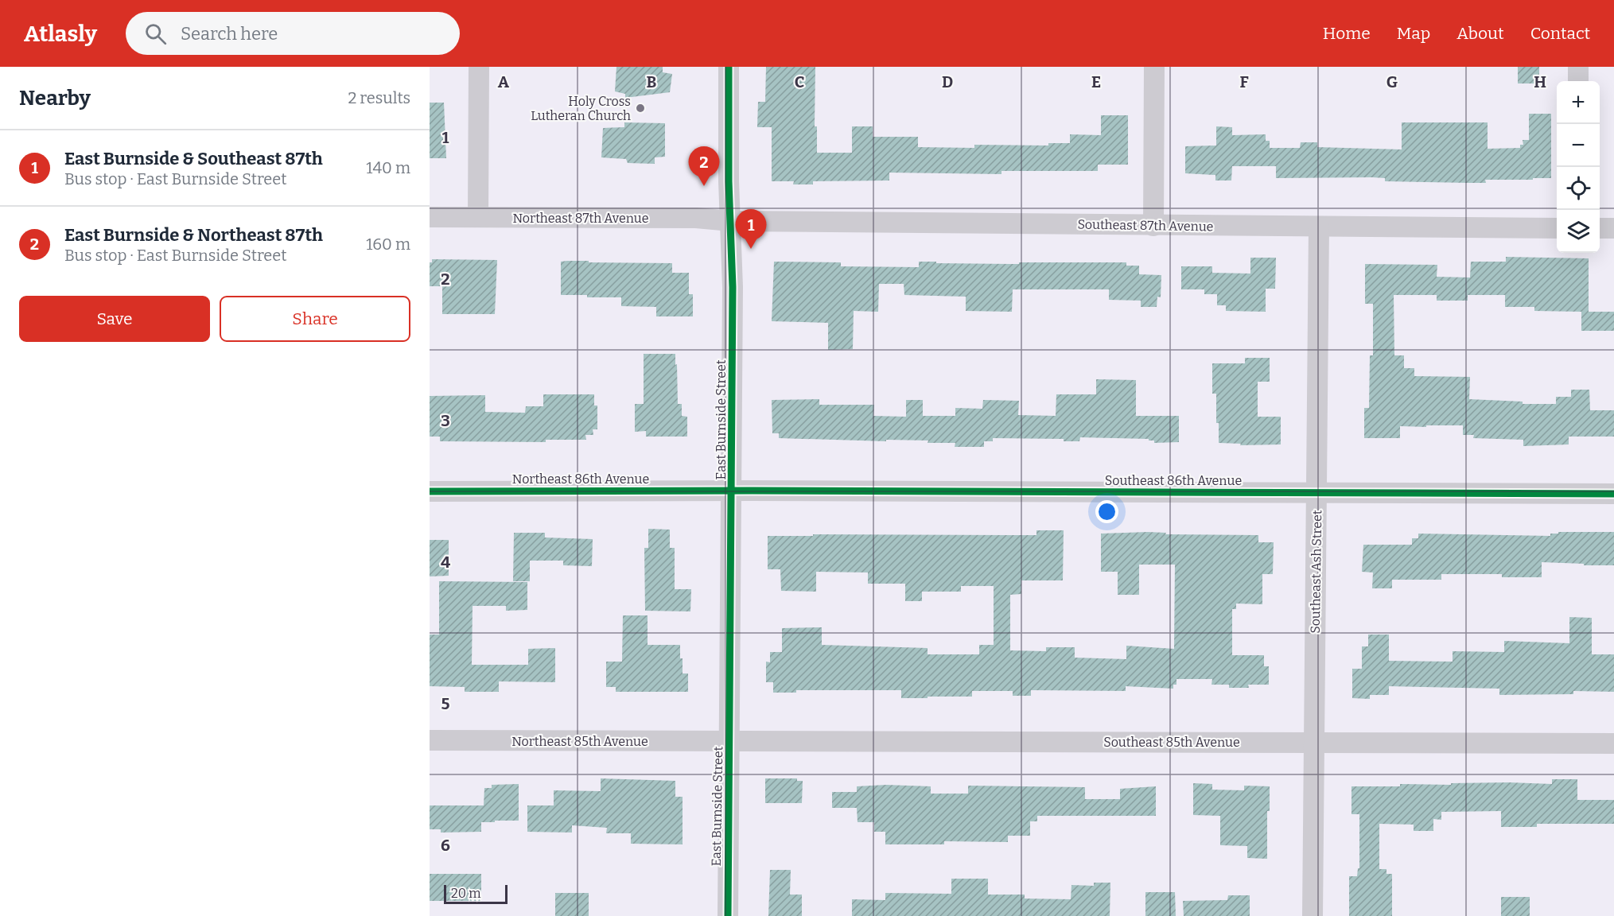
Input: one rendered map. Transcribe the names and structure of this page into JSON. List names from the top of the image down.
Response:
{
  "streets": {
    "street": [
      "Northeast 87th Avenue",
      "Southeast 87th Avenue",
      "East Burnside Street",
      "Northeast 86th Avenue",
      "Southeast 86th Avenue",
      "Southeast Ash Street",
      "Northeast 85th Avenue",
      "Southeast 85th Avenue"
    ]
  },
  "crossings": [
    ["Northeast 87th Avenue", "Southeast 87th Avenue"],
    ["Northeast 87th Avenue", "East Burnside Street"],
    ["Southeast 87th Avenue", "East Burnside Street"],
    ["Southeast 87th Avenue", "Southeast Ash Street"],
    ["East Burnside Street", "Northeast 86th Avenue"],
    ["East Burnside Street", "Southeast 86th Avenue"],
    ["East Burnside Street", "Northeast 85th Avenue"],
    ["East Burnside Street", "Southeast 85th Avenue"],
    ["Northeast 86th Avenue", "Southeast 86th Avenue"],
    ["Southeast 86th Avenue", "Southeast Ash Street"],
    ["Southeast Ash Street", "Southeast 85th Avenue"],
    ["Northeast 85th Avenue", "Southeast 85th Avenue"]
  ],
  "places": ["Holy Cross Lutheran Church"],
  "scale_bar": "20 m",
  "page": {
    "header": "Atlasly",
    "search": "Search here",
    "nav": [
      "Home",
      "Map",
      "About",
      "Contact"
    ],
    "heading": ["Nearby", "2 results"],
    "map_buttons": ["+", "−"],
    "list": [
      {
        "mark": "1",
        "name": "East Burnside & Southeast 87th",
        "note": "Bus stop · East Burnside Street",
        "value": "140 m"
      },
      {
        "mark": "2",
        "name": "East Burnside & Northeast 87th",
        "note": "Bus stop · East Burnside Street",
        "value": "160 m"
      }
    ],
    "pins": ["2", "1"],
    "buttons": ["Save", "Share"],
    "scale": "20 m"
  },
  "grid": {
    "columns": [
      "A",
      "B",
      "C",
      "D",
      "E",
      "F",
      "G",
      "H"
    ],
    "rows": [
      "1",
      "2",
      "3",
      "4",
      "5",
      "6"
    ]
  }
}
